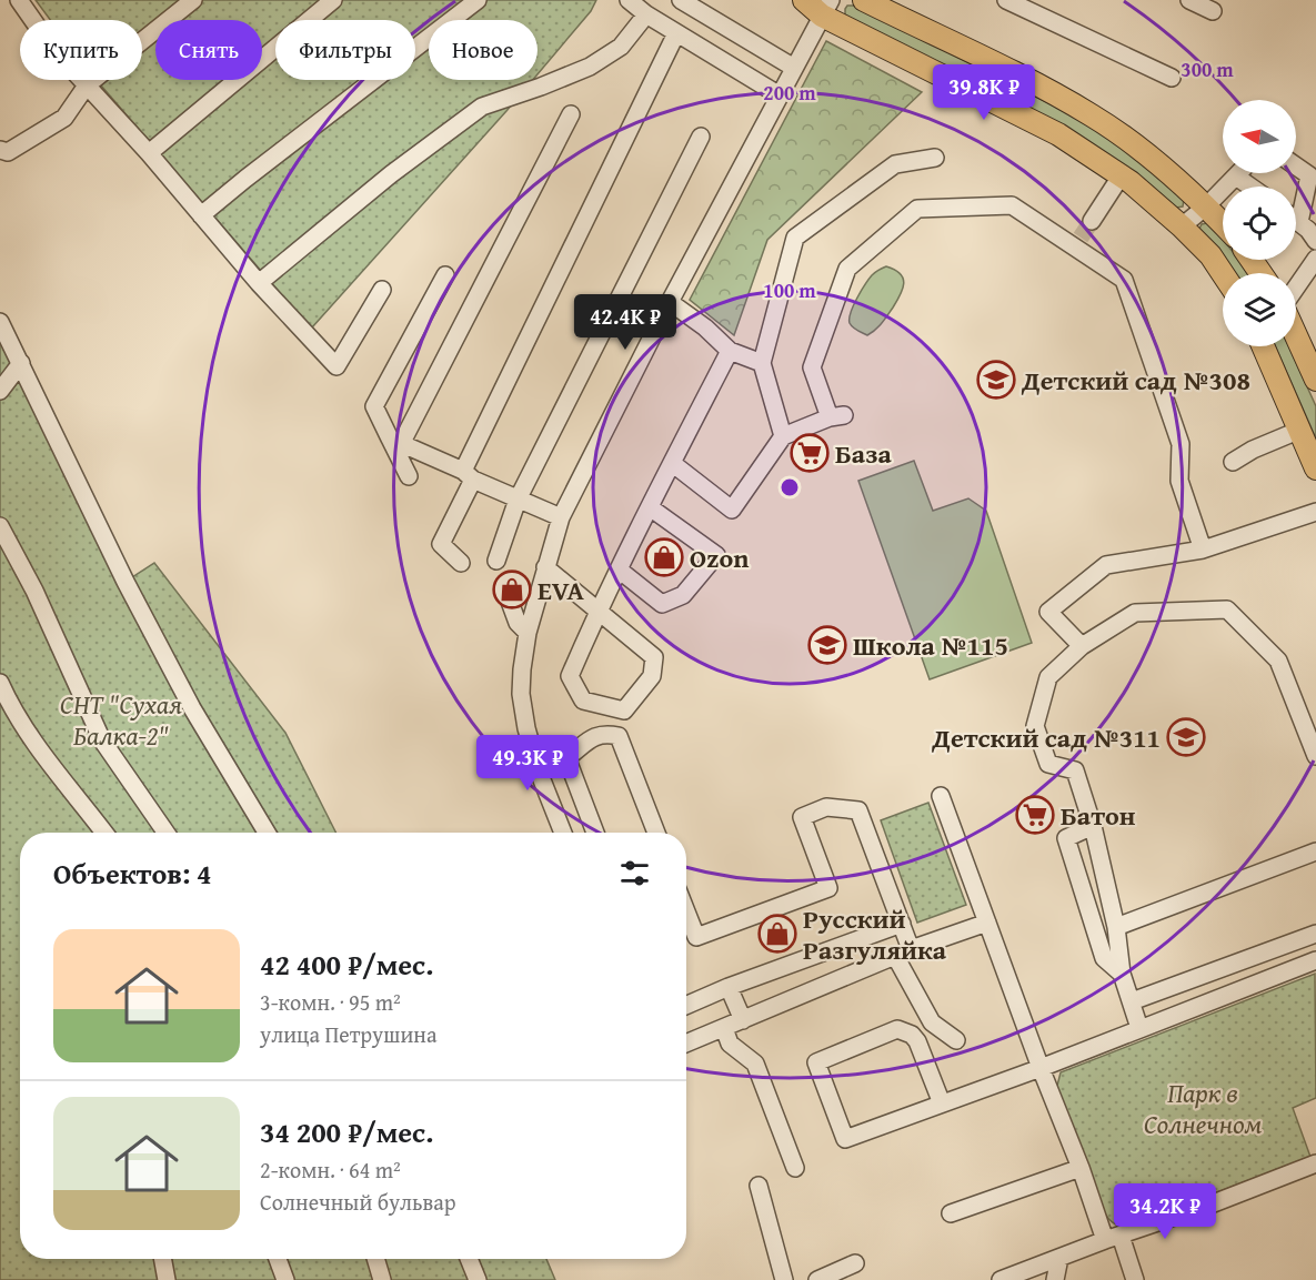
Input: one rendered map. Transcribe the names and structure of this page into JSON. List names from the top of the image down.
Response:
{
  "parks": ["СНТ \"Сухая Балка-2\"", "Парк в Солнечном"],
  "places": {
    "school or university": ["Детский сад №308", "Школа №115", "Детский сад №311"],
    "supermarket": ["База", "Батон"],
    "shop": ["Ozon", "EVA", "Русский Разгуляйка"]
  },
  "north": "left",
  "page": {
    "chip": [
      "Купить",
      "Снять",
      "Фильтры",
      "Новое"
    ],
    "price": [
      "39.8K ₽",
      "42.4K ₽",
      "49.3K ₽",
      "34.2K ₽"
    ],
    "heading": "Объектов: 4",
    "list": [
      {
        "name": "42 400 ₽/мес.",
        "note": "3-комн. · 95 m² · улица Петрушина"
      },
      {
        "name": "34 200 ₽/мес.",
        "note": "2-комн. · 64 m² · Солнечный бульвар"
      }
    ]
  },
  "rings": ["300 m", "200 m", "100 m"]
}
